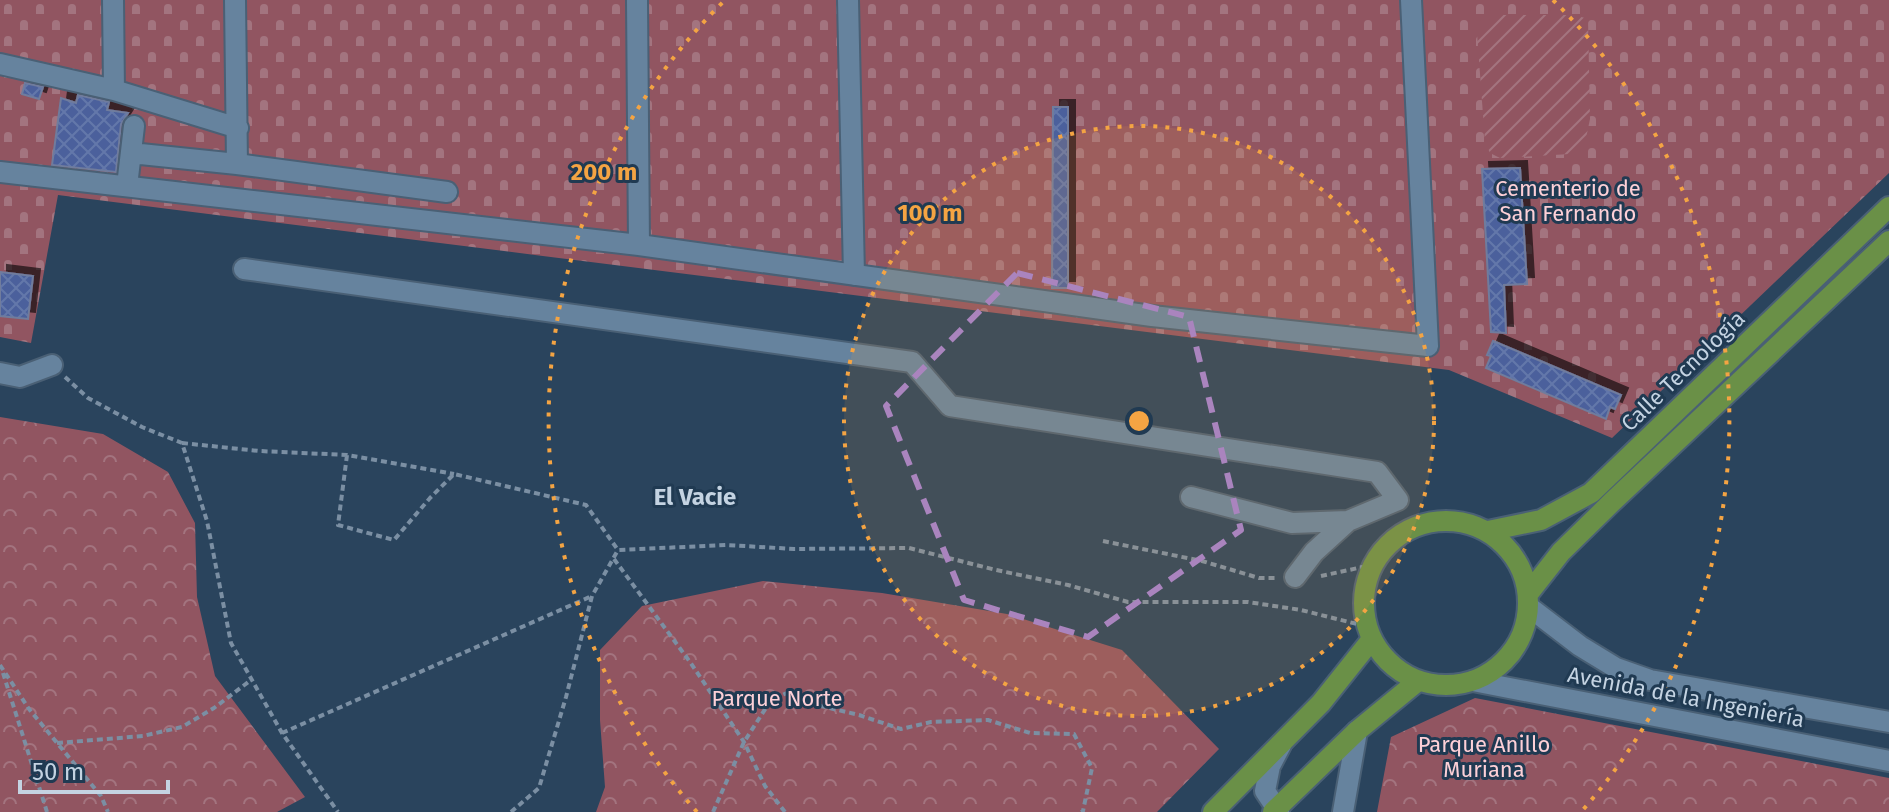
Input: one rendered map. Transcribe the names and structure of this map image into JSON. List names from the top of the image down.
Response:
{
  "streets": {
    "main road": ["Calle Tecnología"],
    "street": ["Avenida de la Ingeniería"]
  },
  "crossings": [
    ["Calle Tecnología", "Avenida de la Ingeniería"]
  ],
  "districts": ["El Vacie"],
  "parks": ["Cementerio de San Fernando", "Parque Norte", "Parque Anillo Muriana"],
  "scale_bar": "50 m",
  "rings": ["200 m", "100 m"]
}
